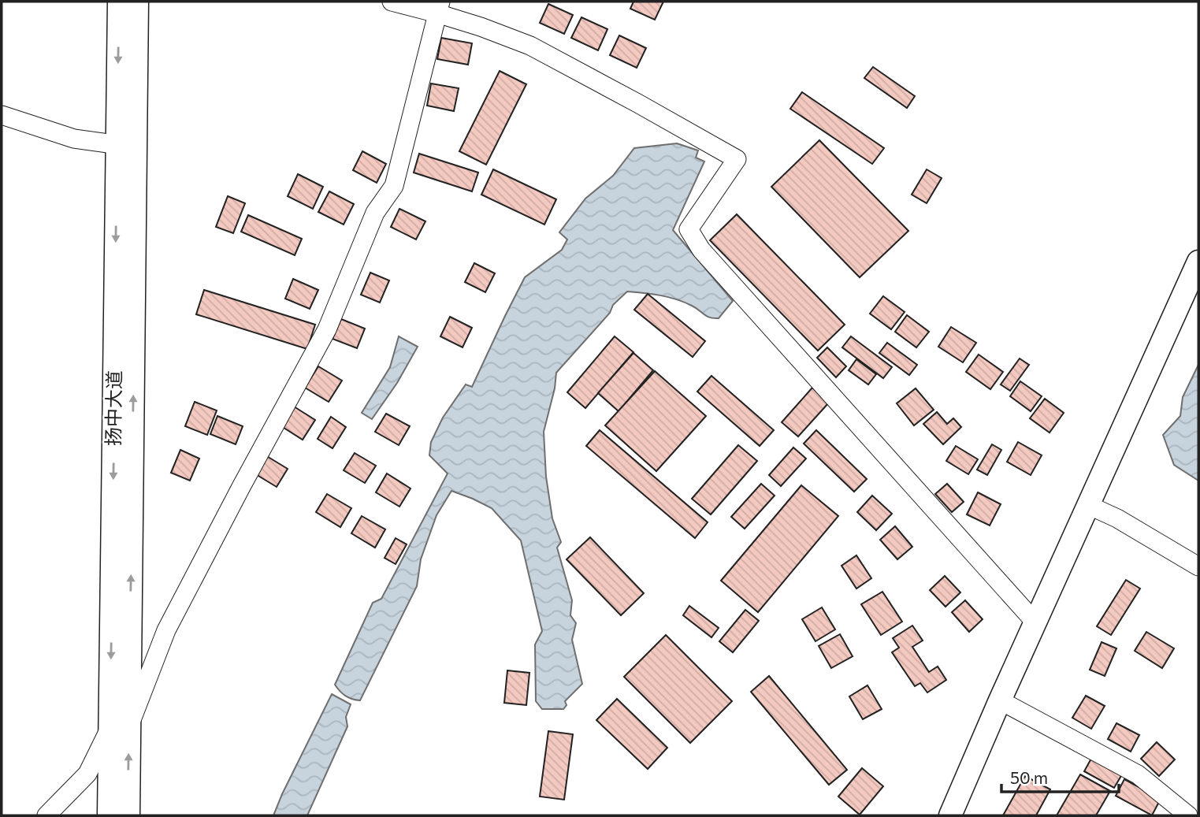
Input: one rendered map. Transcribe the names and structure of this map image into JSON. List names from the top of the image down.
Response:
{
  "streets": {
    "main road": ["扬中大道"]
  },
  "scale_bar": "50 m"
}
